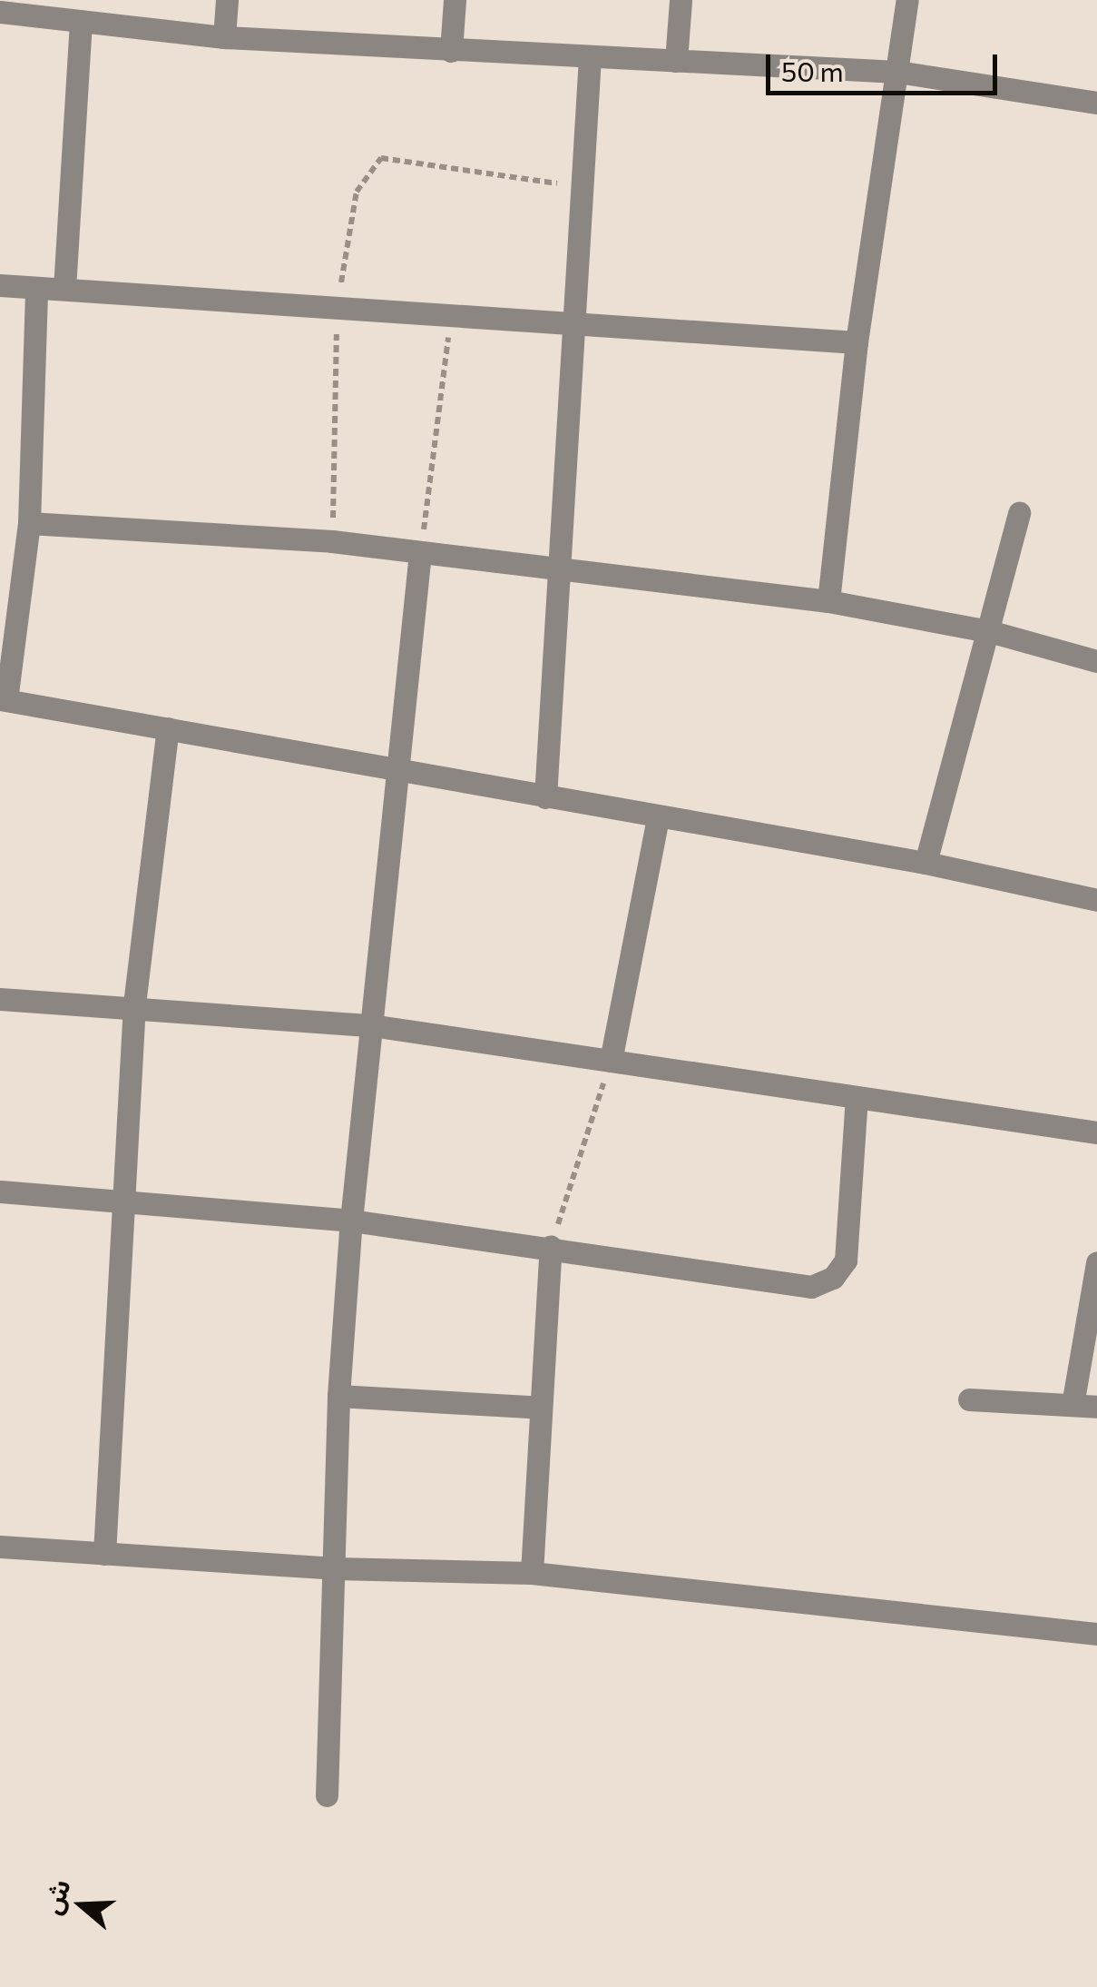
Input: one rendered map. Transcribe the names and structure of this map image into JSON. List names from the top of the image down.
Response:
{
  "scale_bar": "50 m",
  "north": "left"
}
